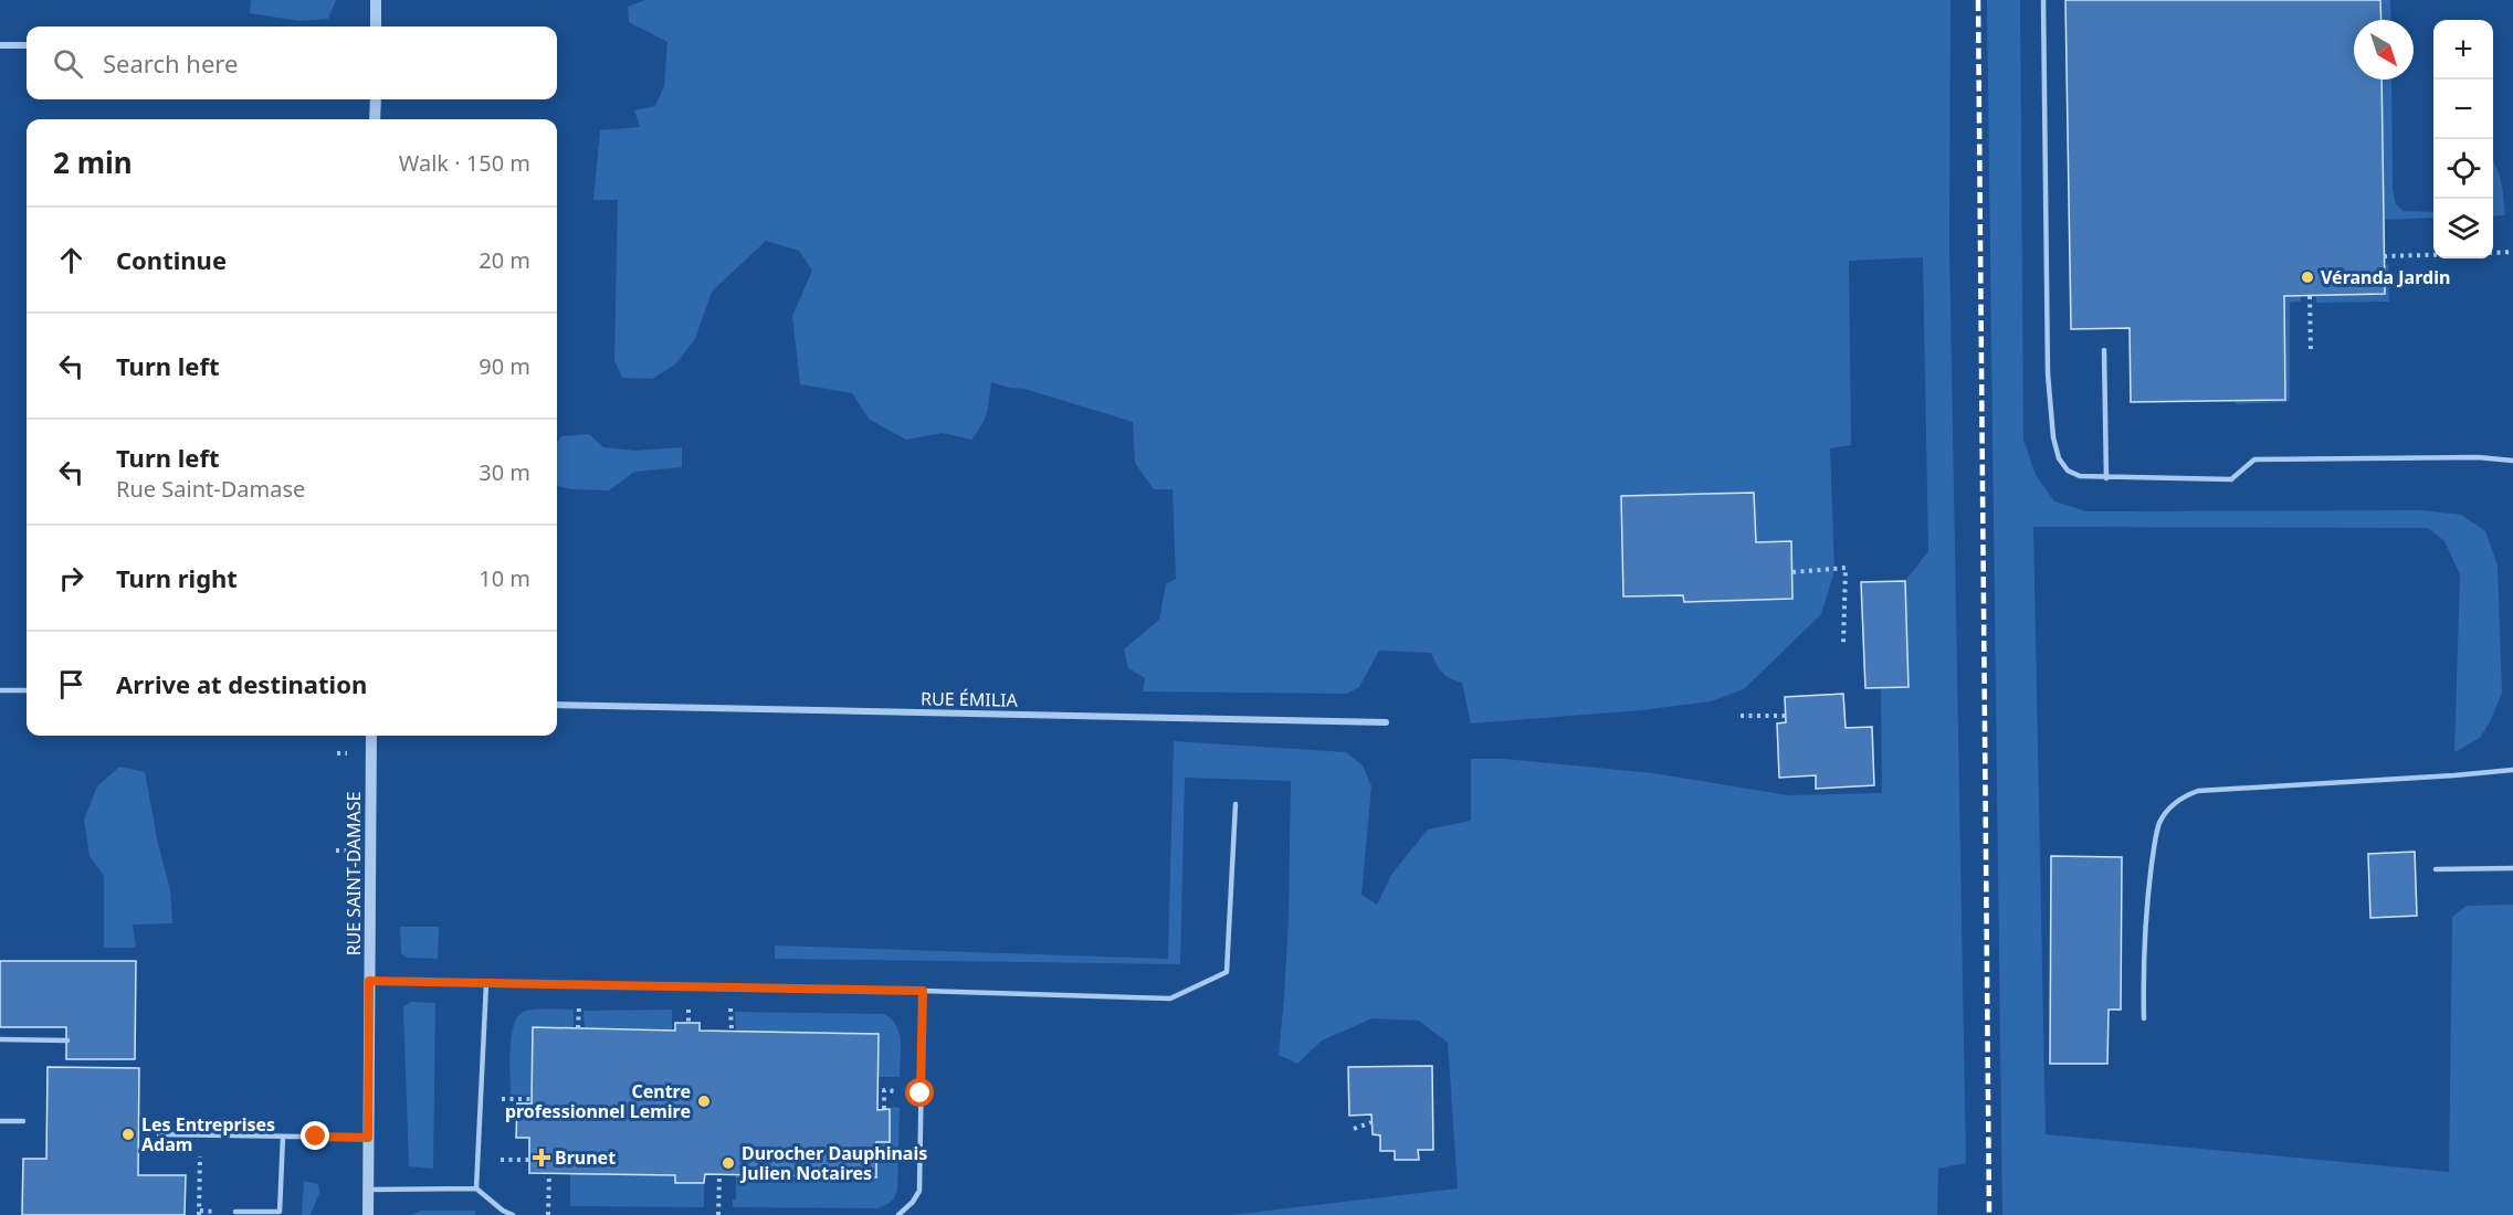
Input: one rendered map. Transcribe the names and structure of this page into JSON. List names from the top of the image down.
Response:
{
  "streets": {
    "street": ["RUE ÉMILIA", "RUE SAINT-DAMASE"]
  },
  "places": {
    "other": [
      "Véranda Jardin",
      "Centre professionnel Lemire",
      "Les Entreprises Adam",
      "Durocher Dauphinais Julien Notaires"
    ],
    "health": ["Brunet"]
  },
  "north": "bottom right",
  "page": {
    "map_buttons": ["+", "−"],
    "search": "Search here",
    "heading": ["2 min", "Walk · 150 m"],
    "list": [
      ["Continue", "20 m"],
      ["Turn left", "90 m"],
      ["Turn left", "Rue Saint-Damase", "30 m"],
      ["Turn right", "10 m"],
      "Arrive at destination"
    ]
  }
}
